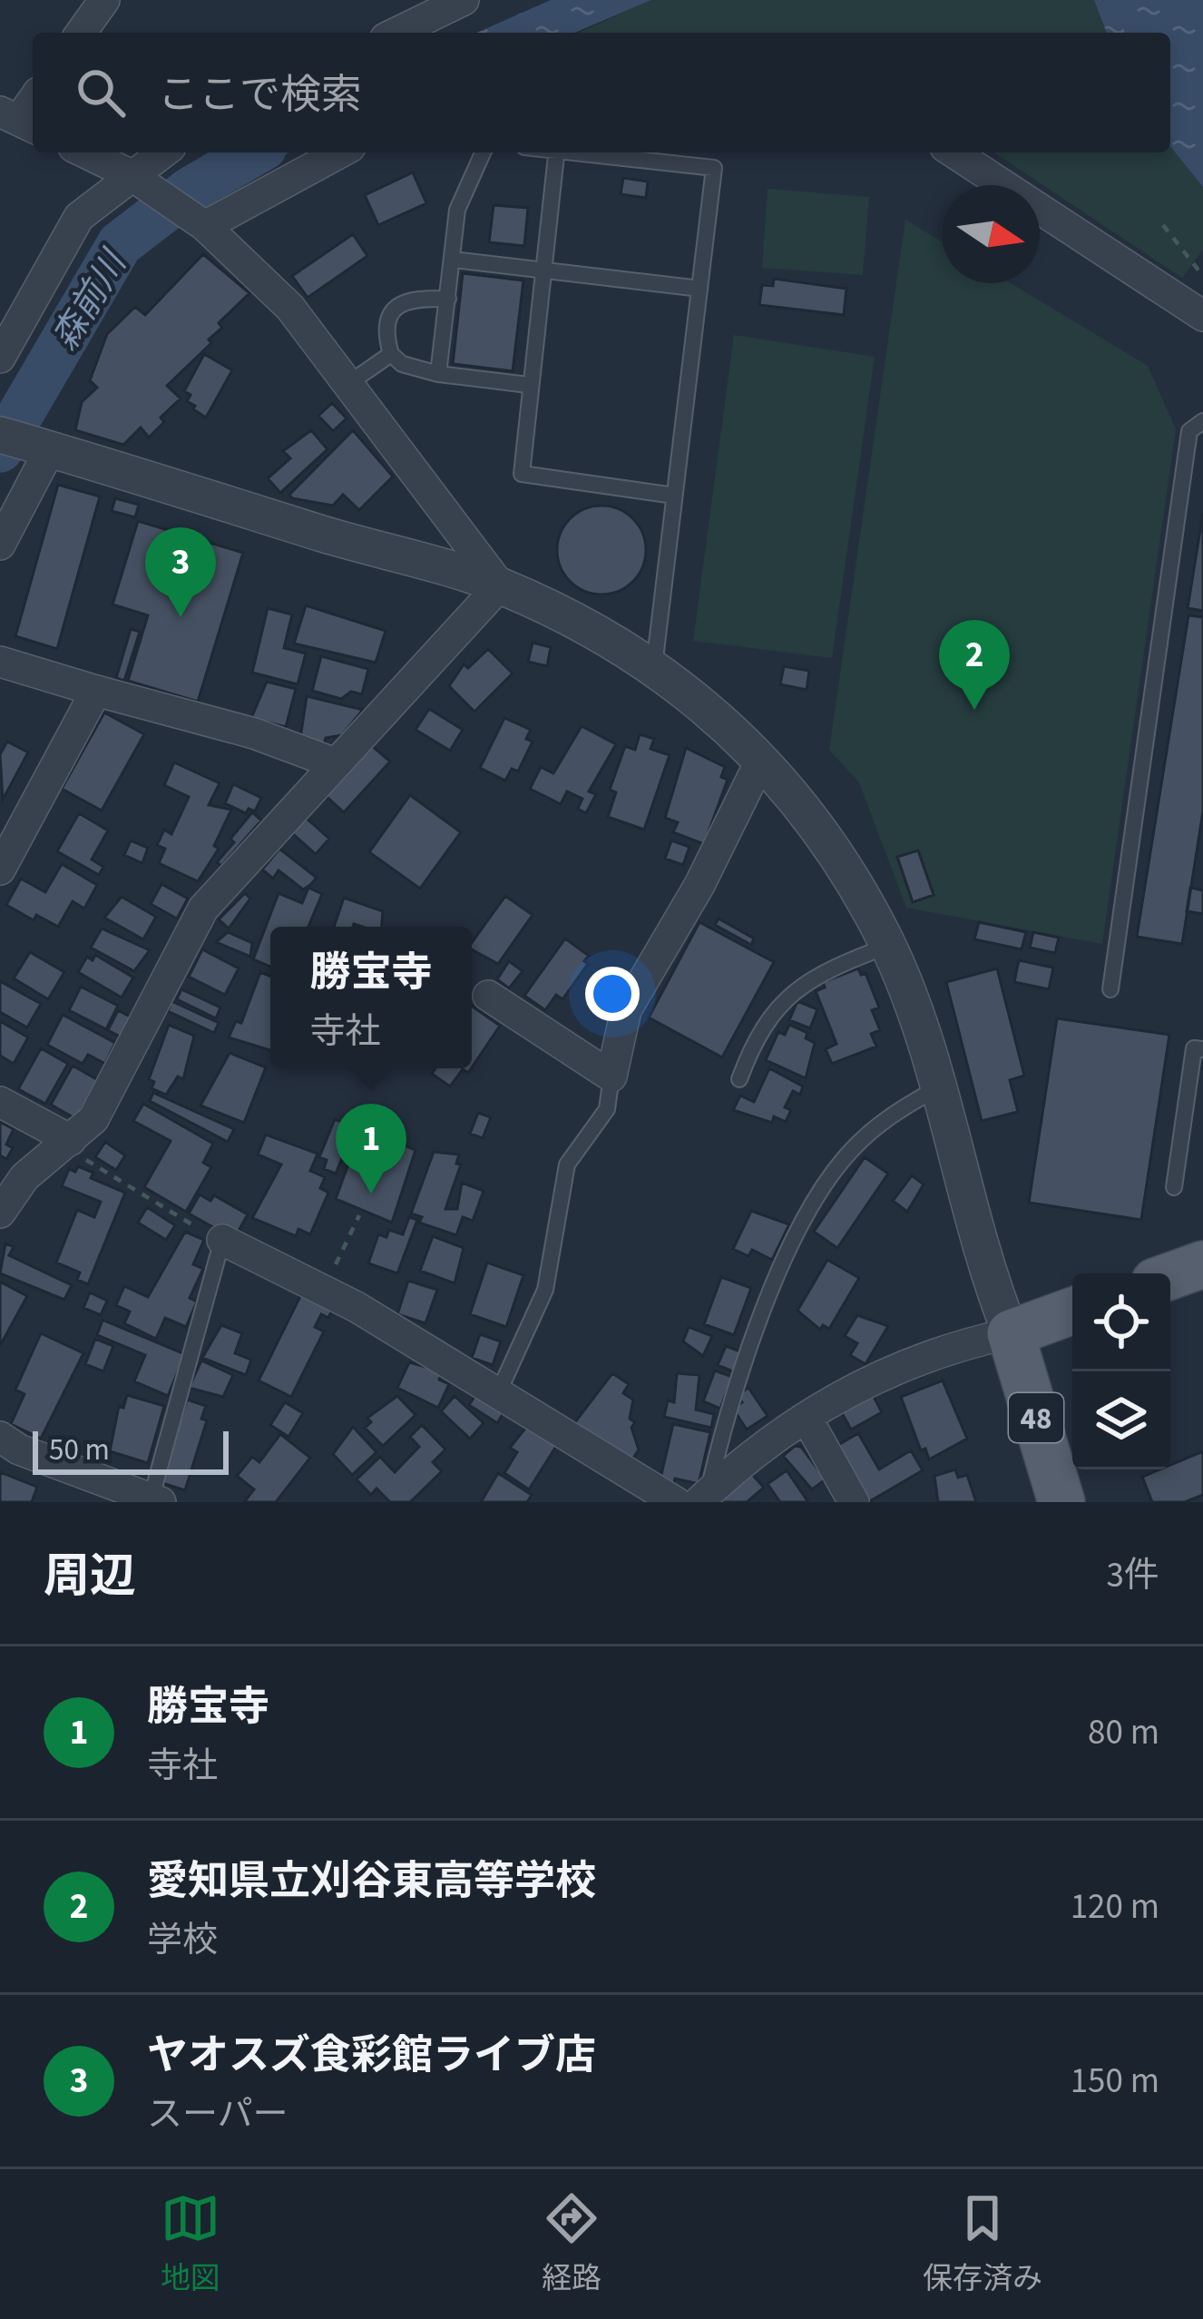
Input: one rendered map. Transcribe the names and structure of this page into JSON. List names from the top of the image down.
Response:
{
  "streets": {
    "main road": ["48"]
  },
  "water": ["森前川"],
  "scale_bar": "50 m",
  "north": "right",
  "page": {
    "search": "ここで検索",
    "pins": ["3", "2", "1"],
    "popup": ["勝宝寺", "寺社"],
    "scale": "50 m",
    "heading": ["周辺", "3件"],
    "list": [
      {
        "mark": "1",
        "name": "勝宝寺",
        "note": "寺社",
        "value": "80 m"
      },
      {
        "mark": "2",
        "name": "愛知県立刈谷東高等学校",
        "note": "学校",
        "value": "120 m"
      },
      {
        "mark": "3",
        "name": "ヤオスズ食彩館ライブ店",
        "note": "スーパー",
        "value": "150 m"
      }
    ],
    "nav": ["地図", "経路", "保存済み"]
  }
}
